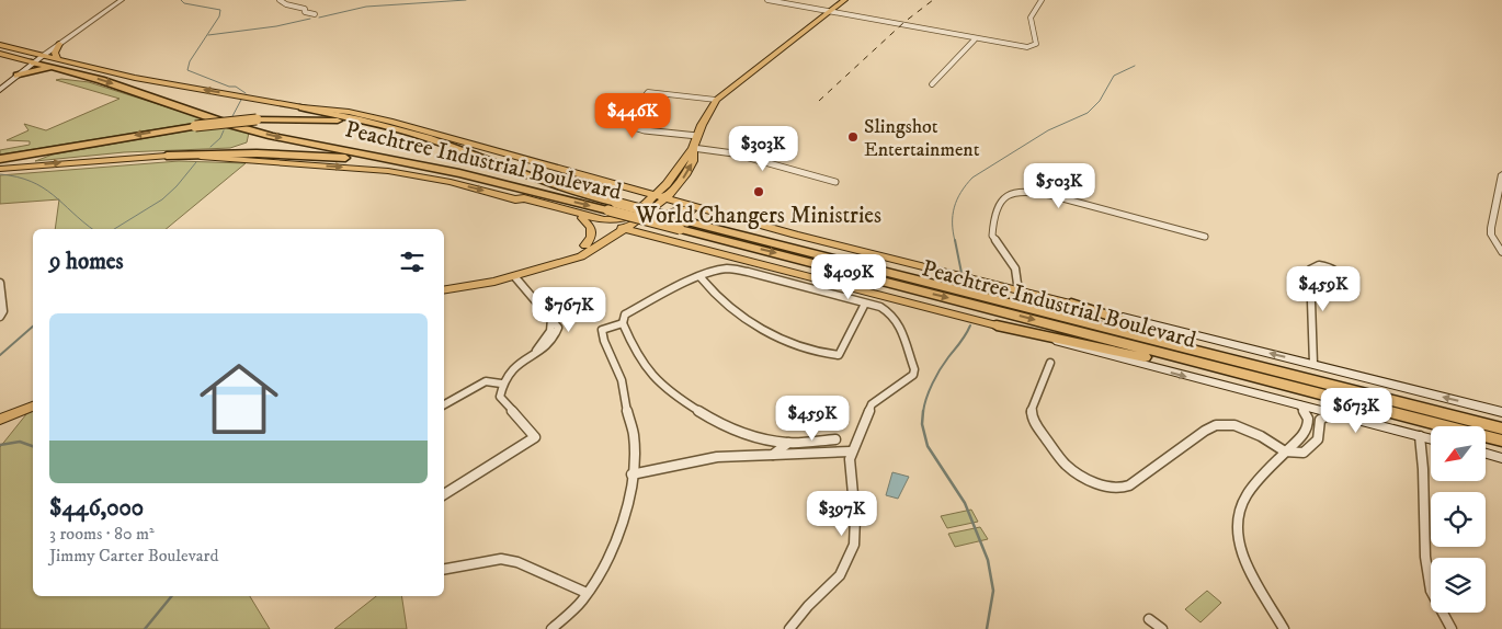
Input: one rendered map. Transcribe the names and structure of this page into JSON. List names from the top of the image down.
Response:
{
  "streets": {
    "highway": ["Peachtree Industrial Boulevard"]
  },
  "places": ["Slingshot Entertainment", "World Changers Ministries"],
  "north": "bottom left",
  "page": {
    "price": [
      "$446K",
      "$303K",
      "$503K",
      "$409K",
      "$459K",
      "$767K",
      "$673K",
      "$459K",
      "$397K"
    ],
    "heading": "9 homes",
    "list": [
      {
        "name": "$446,000",
        "note": "3 rooms · 80 m² · Jimmy Carter Boulevard"
      }
    ]
  }
}
